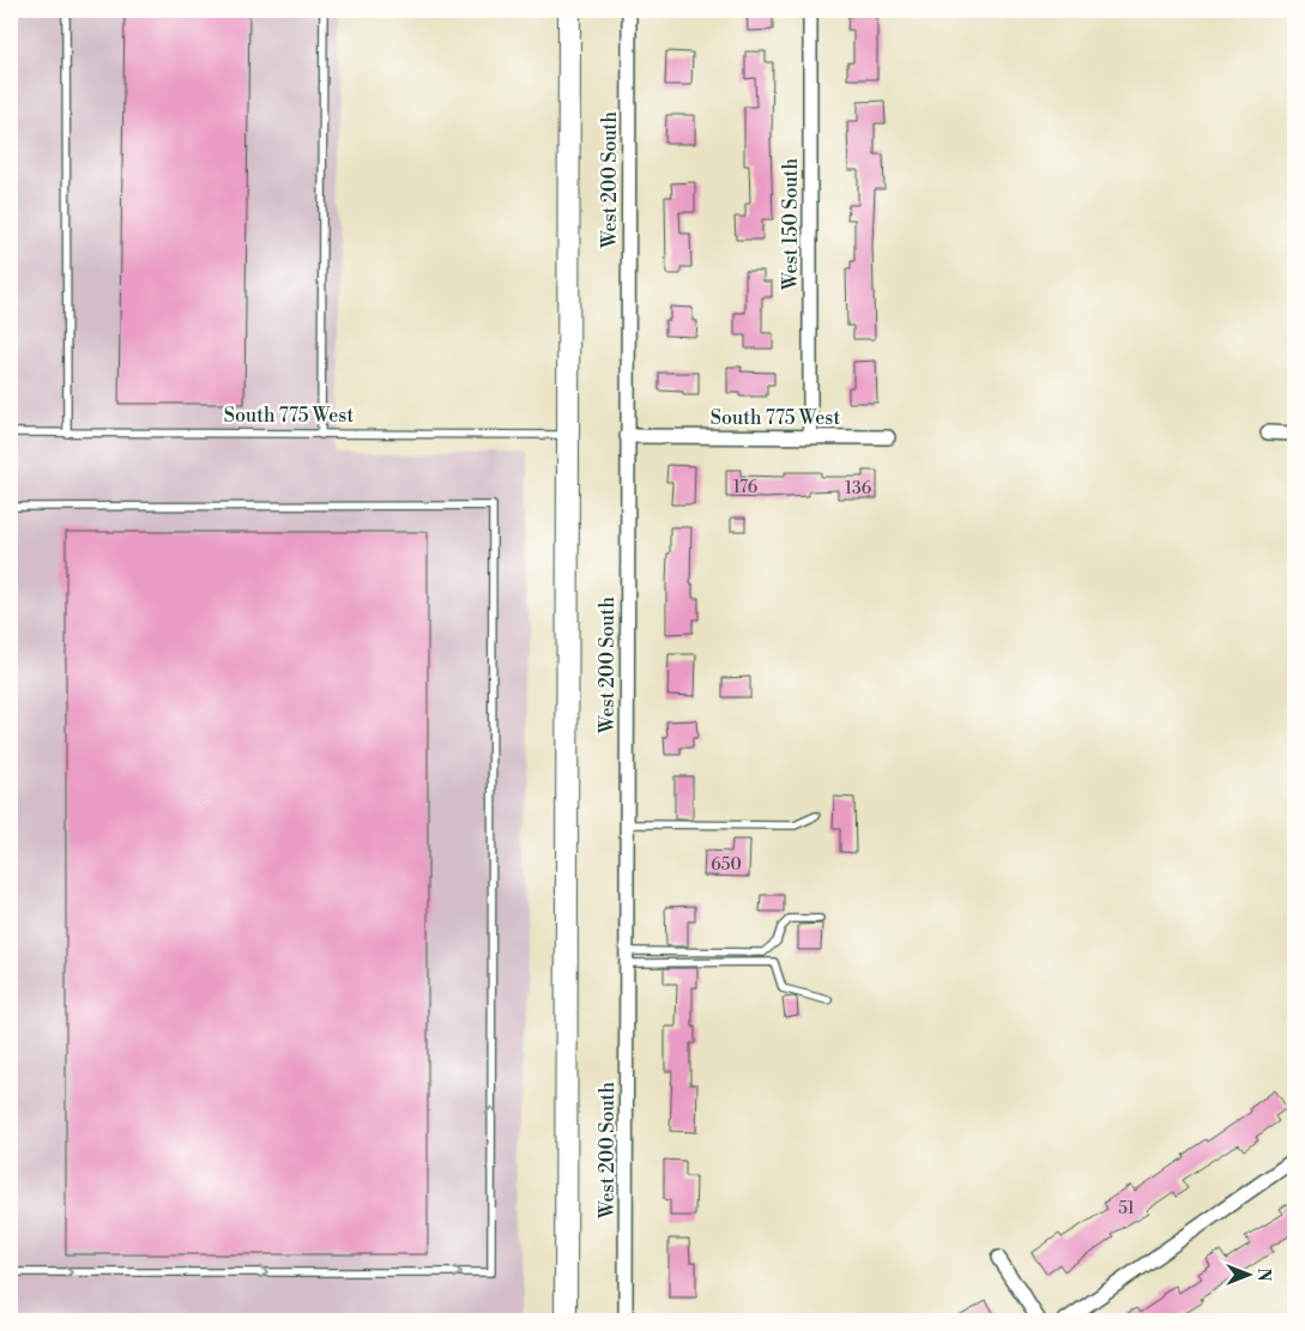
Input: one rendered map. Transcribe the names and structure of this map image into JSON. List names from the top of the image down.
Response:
{
  "streets": {
    "street": ["West 200 South", "West 150 South", "South 775 West"]
  },
  "crossings": [
    ["West 200 South", "South 775 West"],
    ["West 150 South", "South 775 West"]
  ],
  "house_numbers": [
    "176",
    "136",
    "650",
    "51"
  ],
  "north": "right"
}
